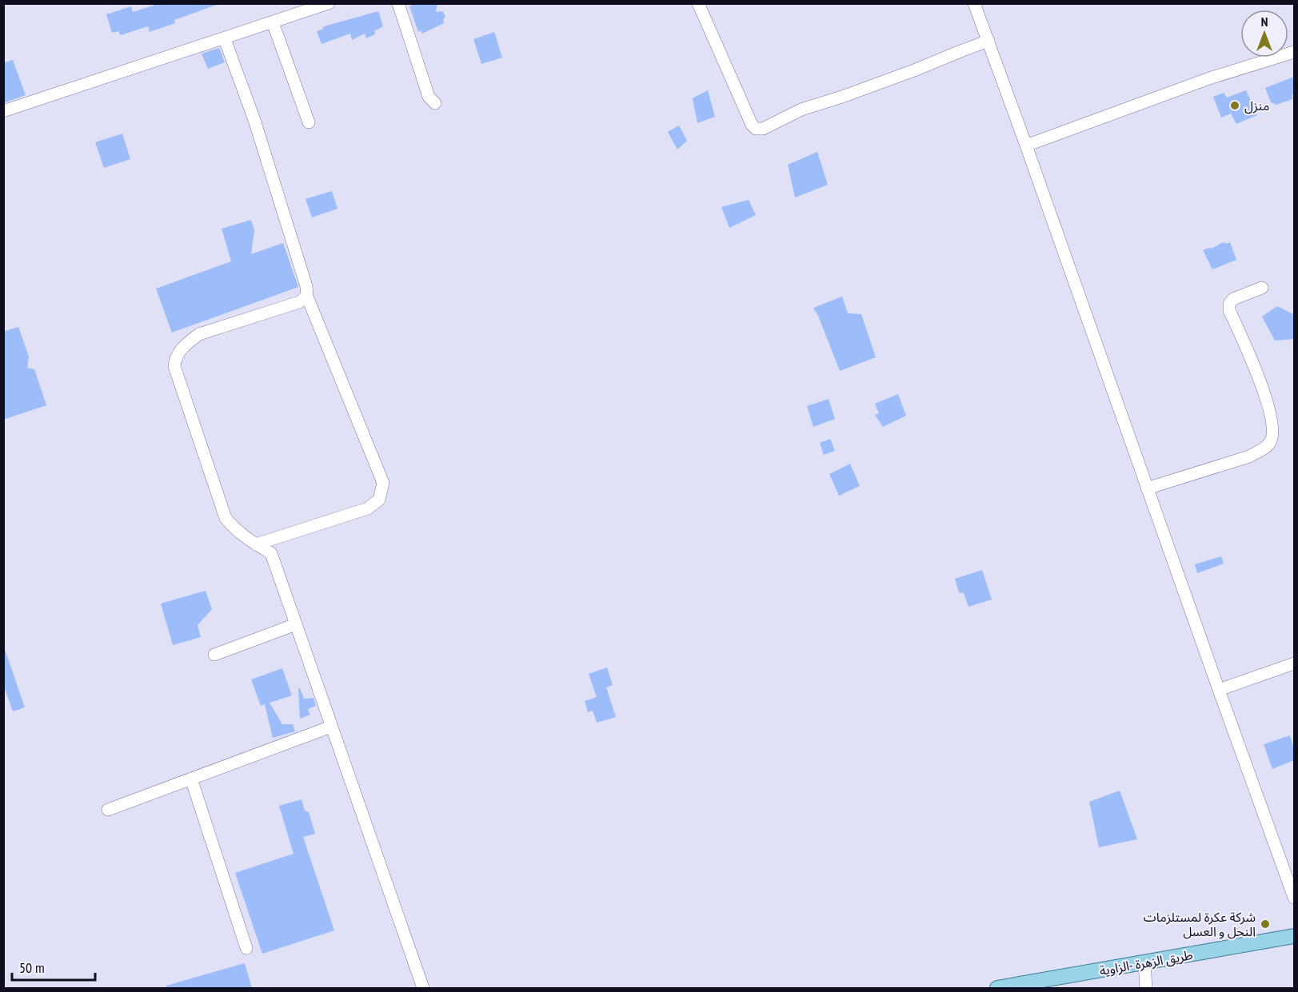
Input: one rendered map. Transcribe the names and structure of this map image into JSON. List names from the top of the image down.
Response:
{
  "streets": {
    "main road": ["طريق الزهرة -الزاوية"]
  },
  "places": ["منزل", "شركة عكرة لمستلزمات النحل و العسل"],
  "scale_bar": "50 m",
  "north": "top"
}
